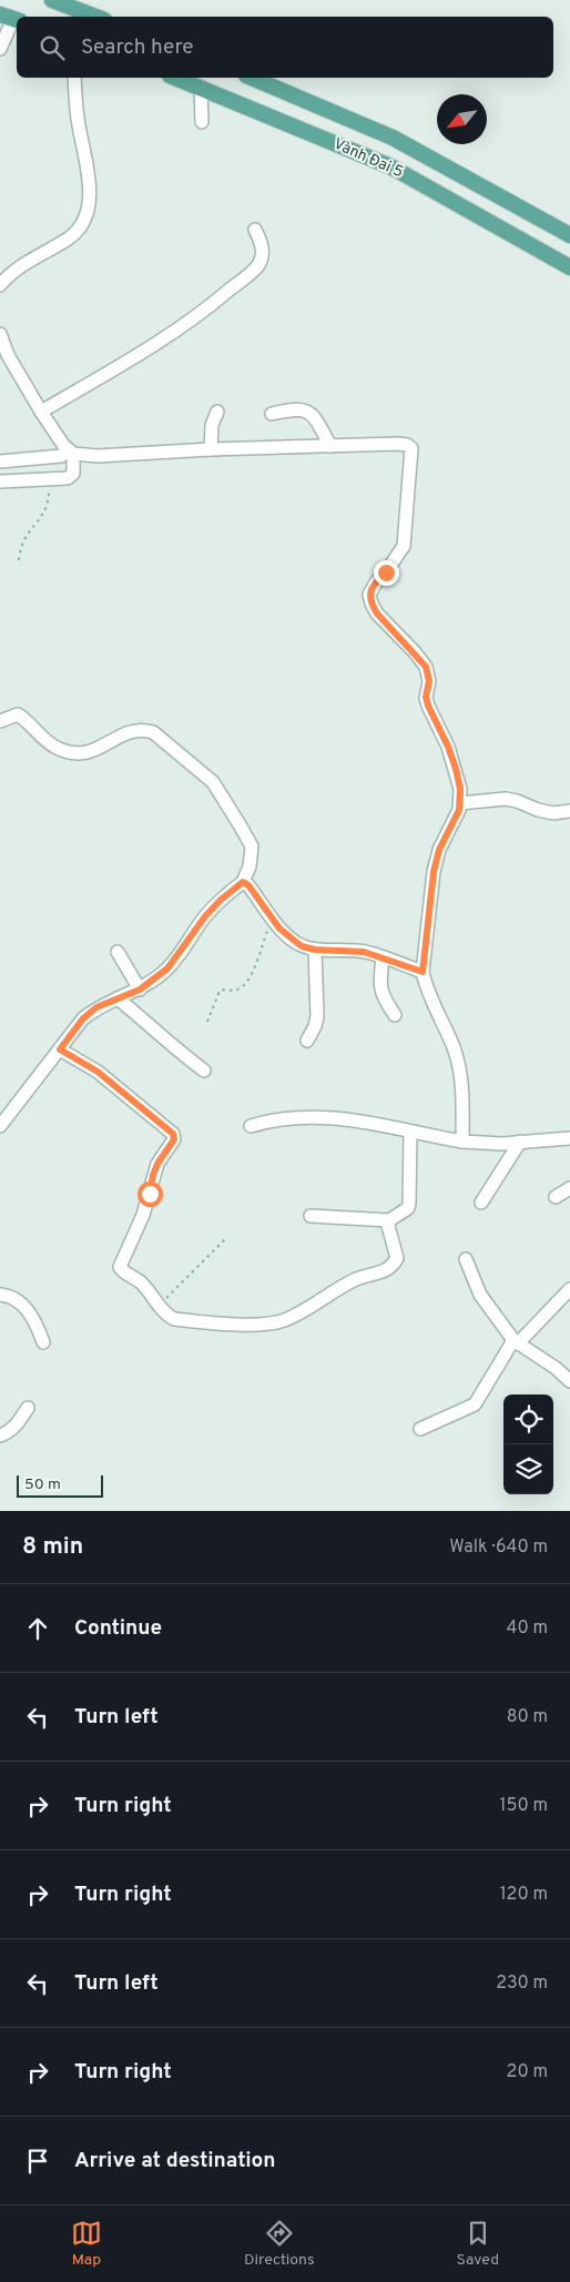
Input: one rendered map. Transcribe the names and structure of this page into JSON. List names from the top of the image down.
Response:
{
  "streets": {
    "main road": ["Vành Đai 5"]
  },
  "scale_bar": "50 m",
  "north": "bottom left",
  "page": {
    "search": "Search here",
    "scale": "50 m",
    "heading": ["8 min", "Walk · 640 m"],
    "list": [
      ["Continue", "40 m"],
      ["Turn left", "80 m"],
      ["Turn right", "150 m"],
      ["Turn right", "120 m"],
      ["Turn left", "230 m"],
      ["Turn right", "20 m"],
      "Arrive at destination"
    ],
    "nav": ["Map", "Directions", "Saved"]
  }
}
